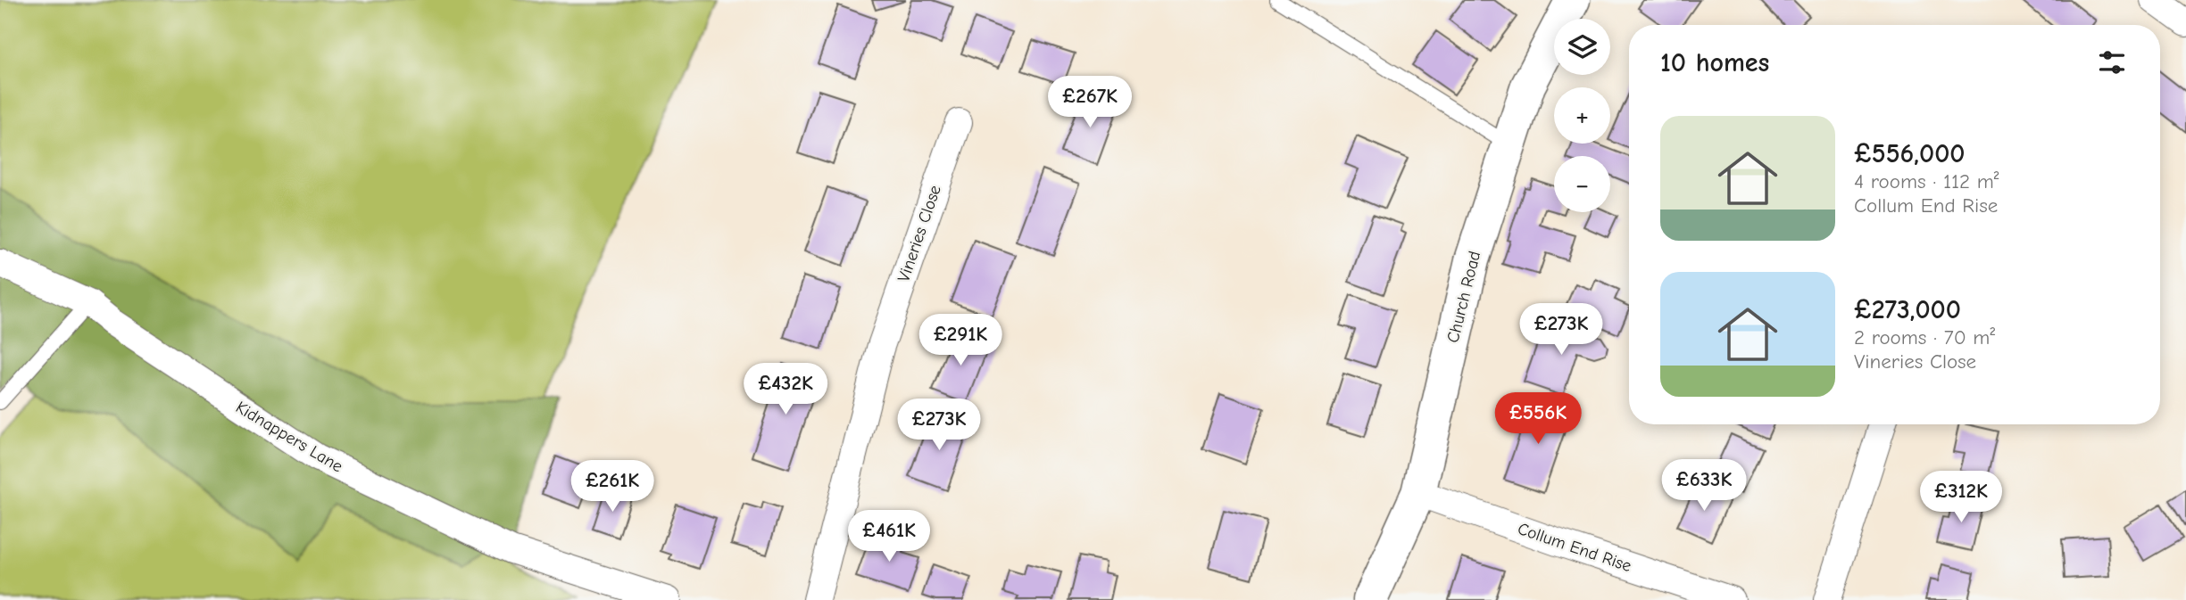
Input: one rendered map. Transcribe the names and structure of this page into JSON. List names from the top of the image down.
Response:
{
  "streets": {
    "street": [
      "Vineries Close",
      "Church Road",
      "Kidnappers Lane",
      "Collum End Rise"
    ]
  },
  "crossings": [
    ["Church Road", "Collum End Rise"]
  ],
  "page": {
    "map_buttons": ["+", "−"],
    "heading": "10 homes",
    "price": [
      "£267K",
      "£273K",
      "£291K",
      "£432K",
      "£556K",
      "£273K",
      "£633K",
      "£261K",
      "£312K",
      "£461K"
    ],
    "list": [
      {
        "name": "£556,000",
        "note": "4 rooms · 112 m² · Collum End Rise"
      },
      {
        "name": "£273,000",
        "note": "2 rooms · 70 m² · Vineries Close"
      }
    ]
  }
}
